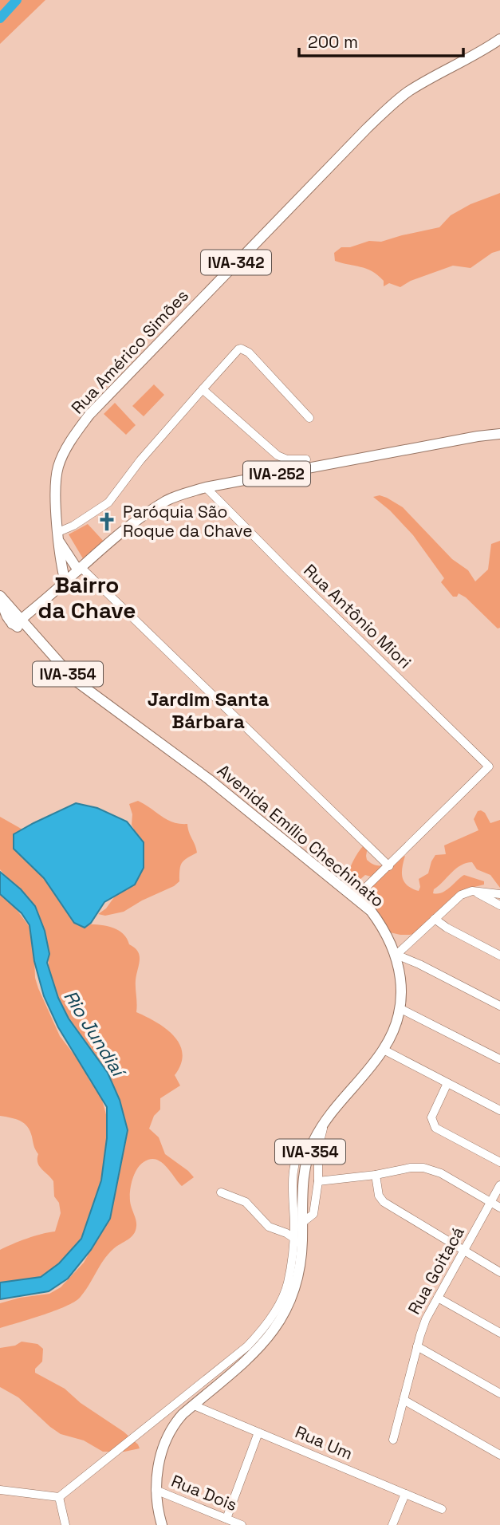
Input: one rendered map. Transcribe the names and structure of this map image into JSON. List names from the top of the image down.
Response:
{
  "streets": {
    "main road": [
      "IVA-342",
      "Rua Américo Simões",
      "IVA-252",
      "IVA-354",
      "Avenida Emílio Chechinato"
    ],
    "street": [
      "Rua Antônio Miori",
      "Rua Goitacá",
      "Rua Um",
      "Rua Dois"
    ]
  },
  "crossings": [
    ["Rua Américo Simões", "IVA-252"],
    ["IVA-252", "Rua Antônio Miori"],
    ["IVA-252", "Avenida Emílio Chechinato"],
    ["Avenida Emílio Chechinato", "Rua Um"],
    ["Avenida Emílio Chechinato", "Rua Dois"]
  ],
  "districts": ["Bairro da Chave", "Jardim Santa Bárbara"],
  "water": ["Rio Jundiaí"],
  "places": {
    "church": ["Paróquia São Roque da Chave"]
  },
  "scale_bar": "200 m"
}
